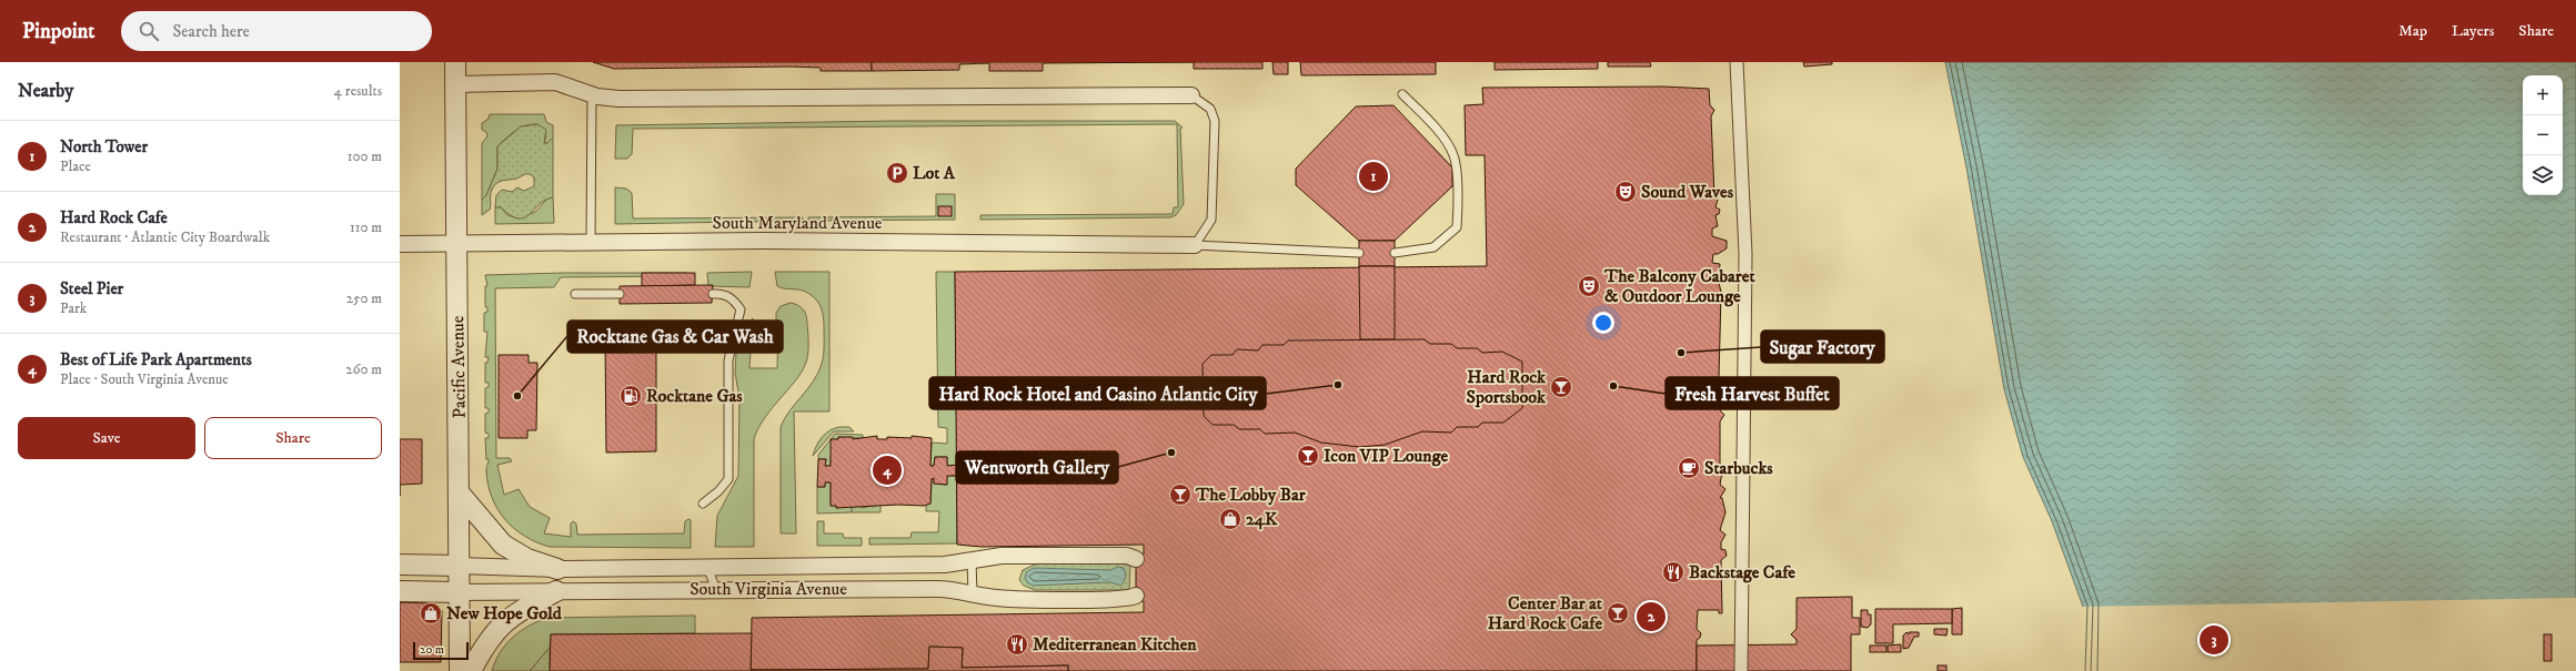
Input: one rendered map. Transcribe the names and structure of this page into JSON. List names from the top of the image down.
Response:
{
  "streets": {
    "street": ["South Maryland Avenue", "Pacific Avenue", "South Virginia Avenue"]
  },
  "crossings": [
    ["South Maryland Avenue", "Pacific Avenue"],
    ["Pacific Avenue", "South Virginia Avenue"]
  ],
  "places": {
    "parking": ["Lot A"],
    "theatre": ["Sound Waves", "The Balcony Cabaret & Outdoor Lounge"],
    "other": [
      "Sugar Factory",
      "Hard Rock Hotel and Casino Atlantic City",
      "Fresh Harvest Buffet",
      "Rocktane Gas & Car Wash",
      "Wentworth Gallery"
    ],
    "bar": [
      "Hard Rock Sportsbook",
      "Icon VIP Lounge",
      "The Lobby Bar",
      "Center Bar at Hard Rock Cafe"
    ],
    "fuel station": ["Rocktane Gas"],
    "cafe": ["Starbucks"],
    "shop": ["24K", "New Hope Gold"],
    "restaurant": ["Backstage Cafe", "Mediterranean Kitchen"]
  },
  "scale_bar": "20 m",
  "page": {
    "header": "Pinpoint",
    "search": "Search here",
    "nav": ["Map", "Layers", "Share"],
    "heading": ["Nearby", "4 results"],
    "map_buttons": ["+", "−"],
    "list": [
      {
        "mark": "1",
        "name": "North Tower",
        "note": "Place",
        "value": "100 m"
      },
      {
        "mark": "2",
        "name": "Hard Rock Cafe",
        "note": "Restaurant · Atlantic City Boardwalk",
        "value": "110 m"
      },
      {
        "mark": "3",
        "name": "Steel Pier",
        "note": "Park",
        "value": "250 m"
      },
      {
        "mark": "4",
        "name": "Best of Life Park Apartments",
        "note": "Place · South Virginia Avenue",
        "value": "260 m"
      }
    ],
    "pins": [
      "1",
      "4",
      "2",
      "3"
    ],
    "buttons": ["Save", "Share"],
    "scale": "20 m"
  }
}
